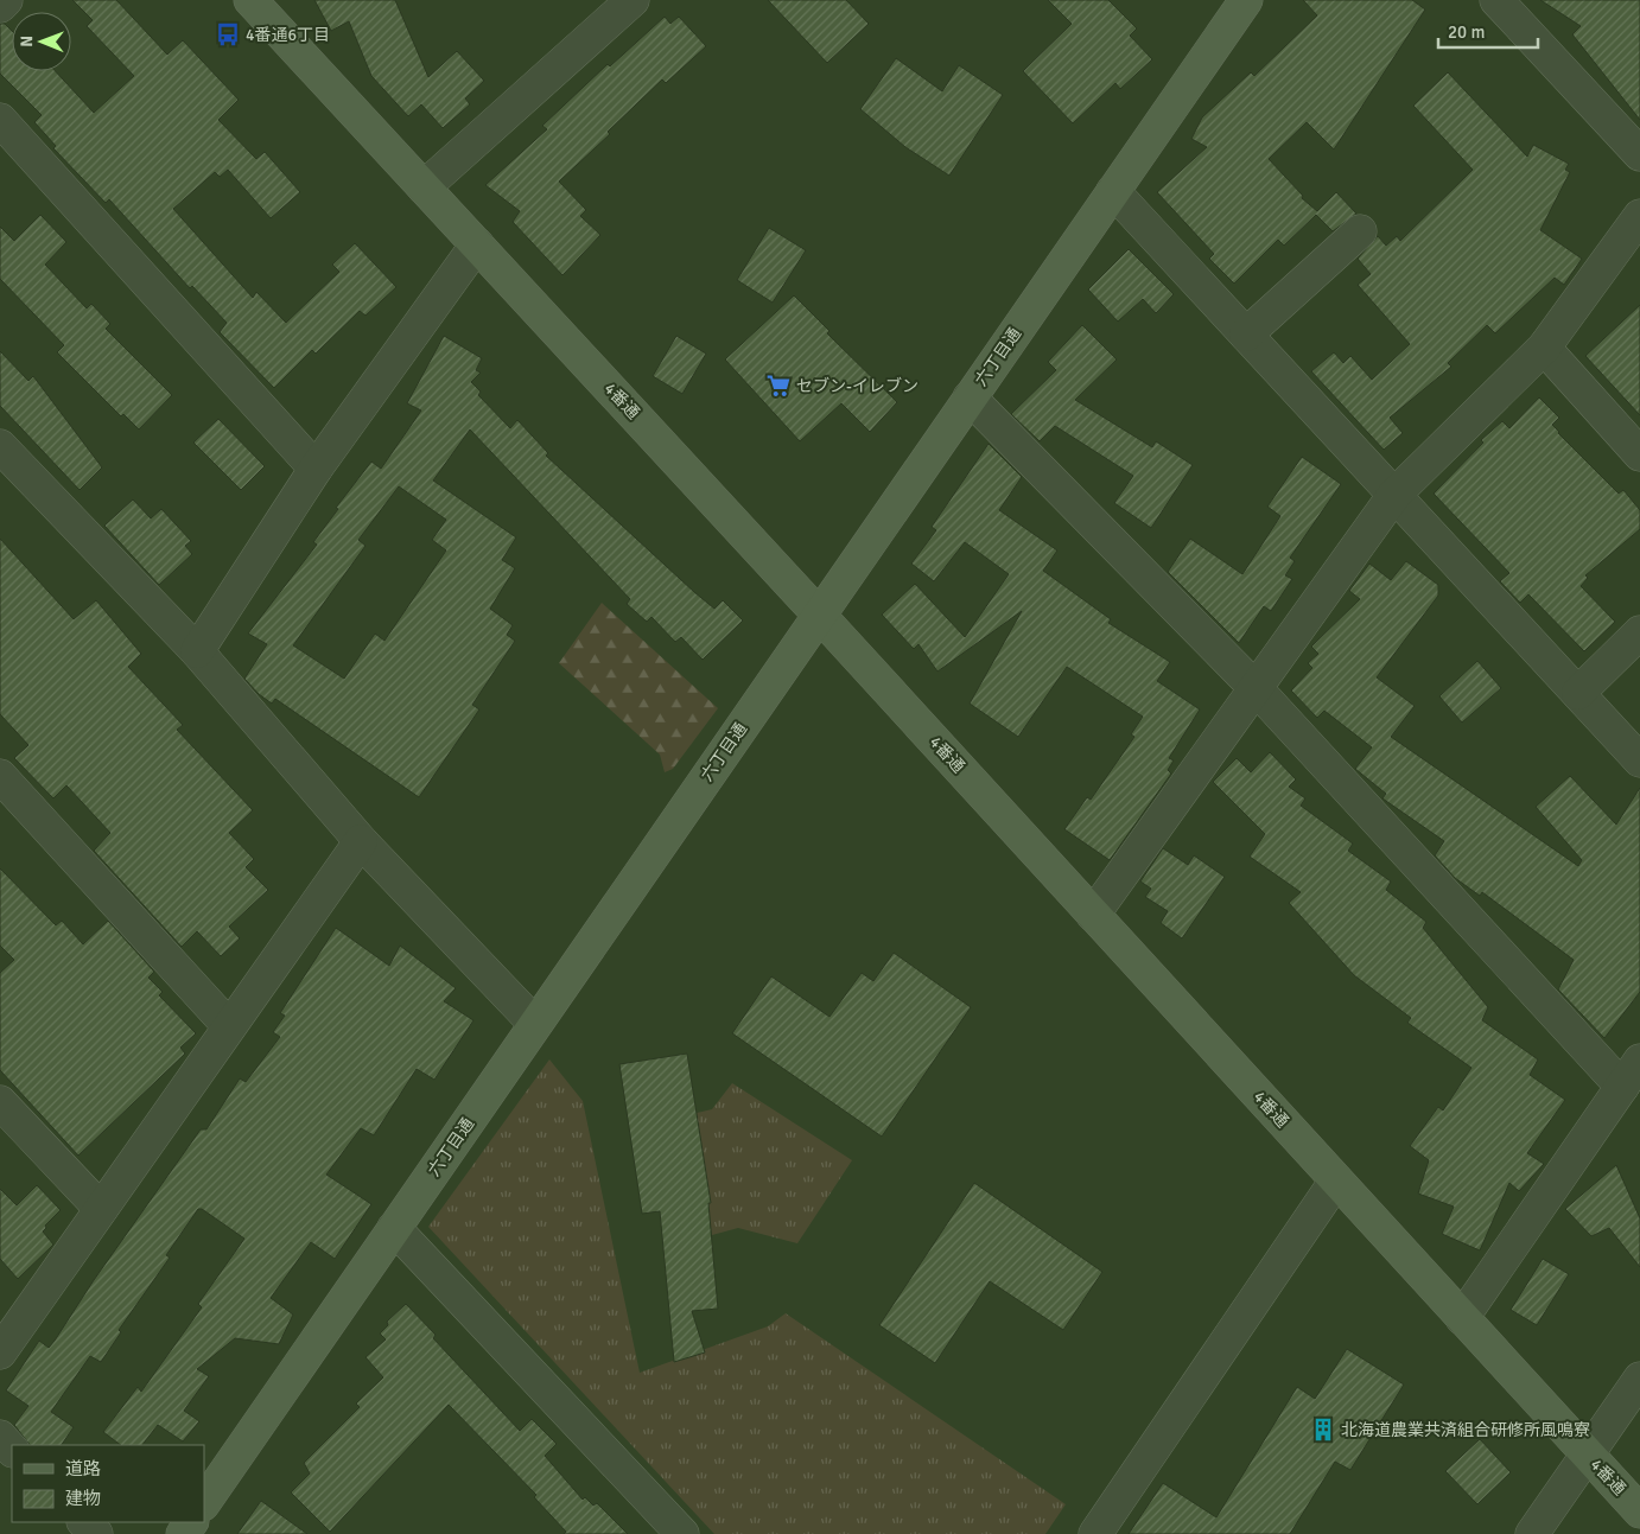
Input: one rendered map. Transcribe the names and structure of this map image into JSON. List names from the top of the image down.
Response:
{
  "streets": {
    "street": ["六丁目通", "4番通"]
  },
  "crossings": [
    ["六丁目通", "4番通"]
  ],
  "places": {
    "bus stop": ["4番通6丁目"],
    "supermarket": ["セブン-イレブン"],
    "building": ["北海道農業共済組合研修所風鳴寮"]
  },
  "legend": ["道路", "建物"],
  "scale_bar": "20 m",
  "north": "left"
}
